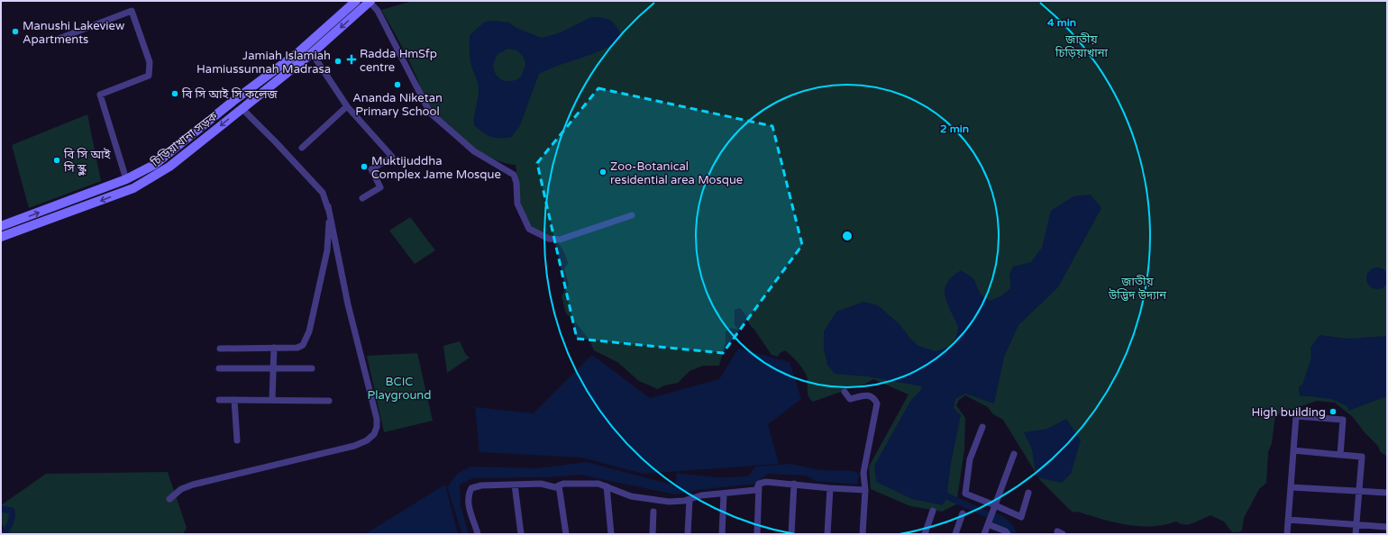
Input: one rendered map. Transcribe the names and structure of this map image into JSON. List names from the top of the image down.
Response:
{
  "streets": {
    "main road": ["চিড়িয়াখানা সড়ক"]
  },
  "parks": ["জাতীয় চিড়িয়াখানা", "জাতীয় উদ্ভিদ উদ্যান", "BCIC Playground"],
  "places": {
    "other": [
      "Manushi Lakeview Apartments",
      "Jamiah Islamiah Hamiussunnah Madrasa",
      "Ananda Niketan Primary School",
      "বি সি আই সি কলেজ",
      "বি সি আই সি স্কুল",
      "Muktijuddha Complex Jame Mosque",
      "Zoo-Botanical residential area Mosque",
      "High building"
    ],
    "health": ["Radda HmSfp centre"]
  },
  "rings": ["4 min", "2 min"]
}
